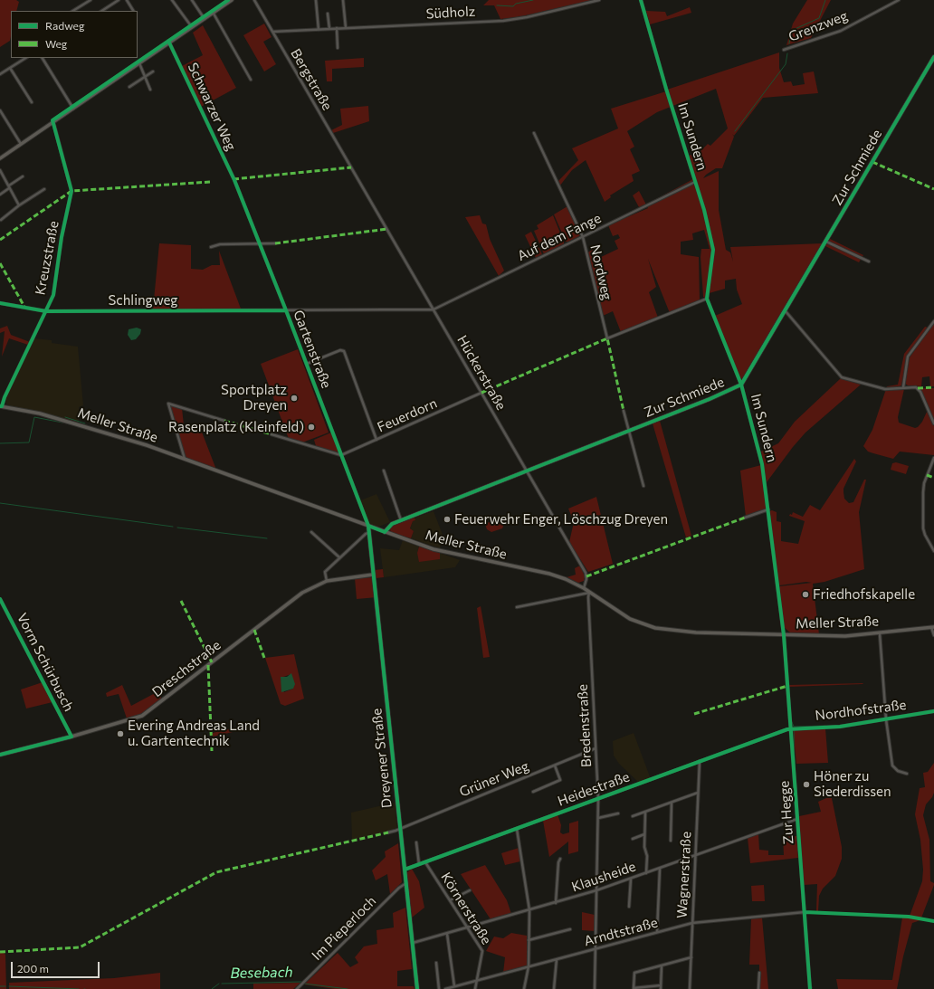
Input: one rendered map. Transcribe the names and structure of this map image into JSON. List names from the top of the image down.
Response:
{
  "streets": {
    "street": [
      "Südholz",
      "Grenzweg",
      "Bergstraße",
      "Schwarzer Weg",
      "Im Sundern",
      "Zur Schmiede",
      "Auf dem Fange",
      "Kreuzstraße",
      "Nordweg",
      "Schlingweg",
      "Gartenstraße",
      "Hückerstraße",
      "Feuerdorn",
      "Meller Straße",
      "Vorm Schürbusch",
      "Dreschstraße",
      "Nordhofstraße",
      "Bredenstraße",
      "Dreyener Straße",
      "Grüner Weg",
      "Heidestraße",
      "Zur Hegge",
      "Wagnerstraße",
      "Klausheide",
      "Körnerstraße",
      "Im Pieperloch",
      "Arndtstraße"
    ]
  },
  "crossings": [
    ["Südholz", "Bergstraße"],
    ["Bergstraße", "Hückerstraße"],
    ["Schwarzer Weg", "Gartenstraße"],
    ["Im Sundern", "Zur Schmiede"],
    ["Im Sundern", "Auf dem Fange"],
    ["Im Sundern", "Nordweg"],
    ["Im Sundern", "Meller Straße"],
    ["Im Sundern", "Zur Hegge"],
    ["Zur Schmiede", "Hückerstraße"],
    ["Zur Schmiede", "Meller Straße"],
    ["Auf dem Fange", "Nordweg"],
    ["Auf dem Fange", "Schlingweg"],
    ["Auf dem Fange", "Hückerstraße"],
    ["Kreuzstraße", "Schlingweg"],
    ["Kreuzstraße", "Meller Straße"],
    ["Schlingweg", "Gartenstraße"],
    ["Schlingweg", "Hückerstraße"],
    ["Gartenstraße", "Feuerdorn"],
    ["Gartenstraße", "Meller Straße"],
    ["Gartenstraße", "Dreyener Straße"],
    ["Hückerstraße", "Feuerdorn"],
    ["Hückerstraße", "Meller Straße"],
    ["Meller Straße", "Bredenstraße"],
    ["Meller Straße", "Dreyener Straße"],
    ["Meller Straße", "Zur Hegge"],
    ["Vorm Schürbusch", "Dreschstraße"],
    ["Dreschstraße", "Dreyener Straße"],
    ["Nordhofstraße", "Heidestraße"],
    ["Nordhofstraße", "Zur Hegge"],
    ["Bredenstraße", "Grüner Weg"],
    ["Bredenstraße", "Heidestraße"],
    ["Bredenstraße", "Klausheide"],
    ["Bredenstraße", "Arndtstraße"],
    ["Dreyener Straße", "Grüner Weg"],
    ["Dreyener Straße", "Heidestraße"],
    ["Dreyener Straße", "Klausheide"],
    ["Dreyener Straße", "Im Pieperloch"],
    ["Heidestraße", "Zur Hegge"],
    ["Heidestraße", "Wagnerstraße"],
    ["Heidestraße", "Körnerstraße"],
    ["Zur Hegge", "Klausheide"],
    ["Zur Hegge", "Arndtstraße"],
    ["Wagnerstraße", "Klausheide"],
    ["Wagnerstraße", "Arndtstraße"],
    ["Klausheide", "Körnerstraße"],
    ["Körnerstraße", "Arndtstraße"]
  ],
  "water": ["Besebach"],
  "places": [
    "Sportplatz Dreyen",
    "Rasenplatz (Kleinfeld)",
    "Feuerwehr Enger, Löschzug Dreyen",
    "Friedhofskapelle",
    "Evering Andreas Land u. Gartentechnik",
    "Höner zu Siederdissen"
  ],
  "legend": ["Radweg", "Weg"],
  "scale_bar": "200 m"
}
